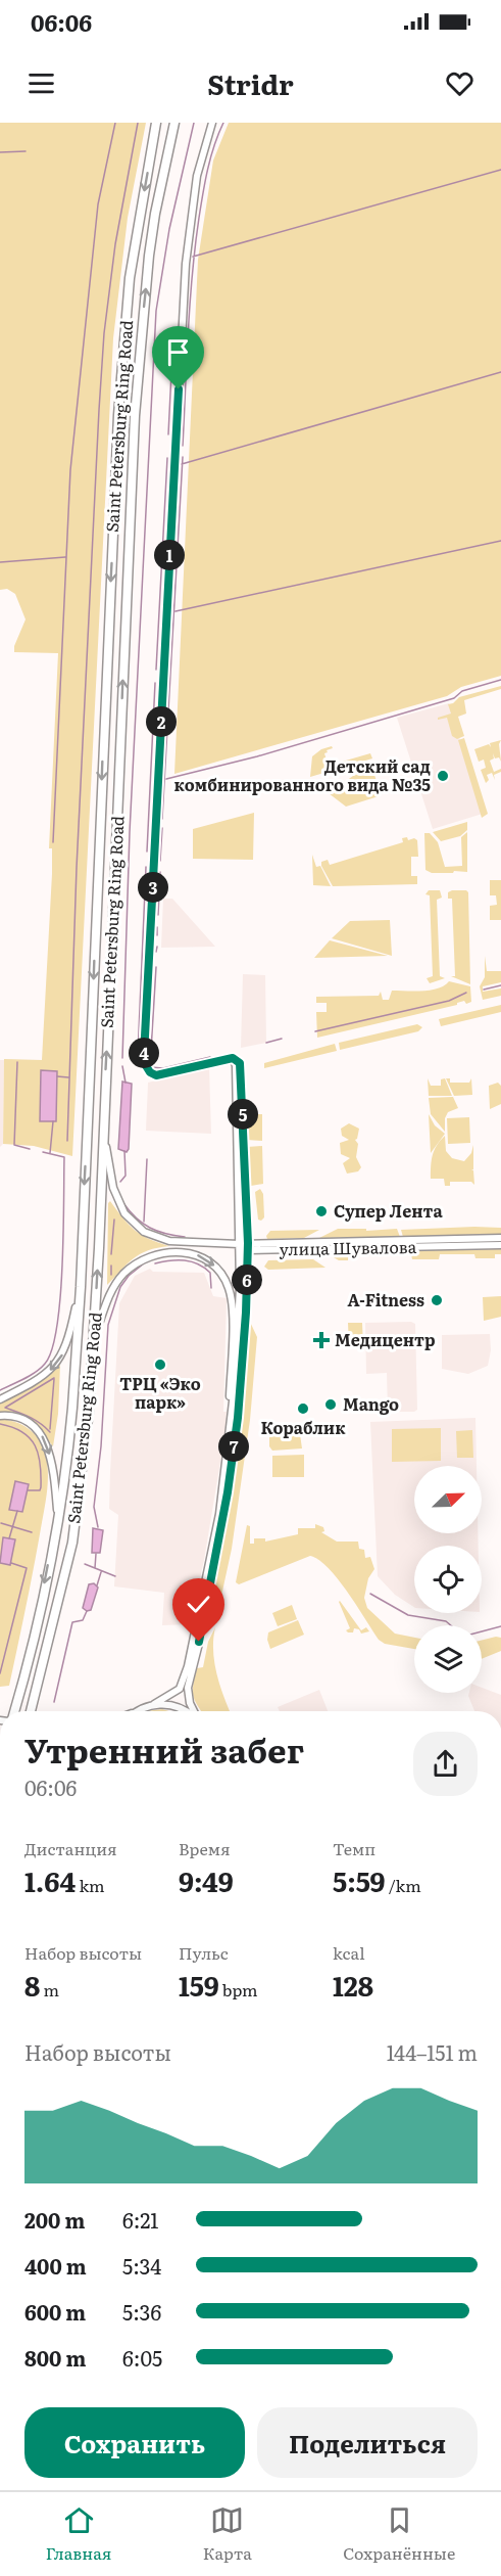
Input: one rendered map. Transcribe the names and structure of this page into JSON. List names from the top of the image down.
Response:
{
  "streets": {
    "highway": ["Saint Petersburg Ring Road"],
    "street": ["улица Шувалова"]
  },
  "crossings": [
    ["Saint Petersburg Ring Road", "улица Шувалова"]
  ],
  "places": {
    "other": [
      "Детский сад комбинированного вида №35",
      "Супер Лента",
      "A-Fitness",
      "ТРЦ «Эко парк»",
      "Mango",
      "Кораблик"
    ],
    "health": ["Медицентр"]
  },
  "north": "top right",
  "page": {
    "status": "06:06",
    "header": "Stridr",
    "pins": [
      "1",
      "2",
      "3",
      "4",
      "5",
      "6",
      "7"
    ],
    "heading": ["Утренний забег", "06:06"],
    "stats": [
      ["Дистанция", "1.64 km"],
      ["Время", "9:49"],
      ["Темп", "5:59 /km"],
      ["Набор высоты", "8 m"],
      ["Пульс", "159 bpm"],
      ["kcal", "128"]
    ],
    "chart": ["Набор высоты", "144–151 m"],
    "list": [
      {
        "name": "200 m",
        "note": "6:21"
      },
      {
        "name": "400 m",
        "note": "5:34"
      },
      {
        "name": "600 m",
        "note": "5:36"
      },
      {
        "name": "800 m",
        "note": "6:05"
      }
    ],
    "buttons": ["Сохранить", "Поделиться"],
    "tabs": ["Главная", "Карта", "Сохранённые"]
  }
}
